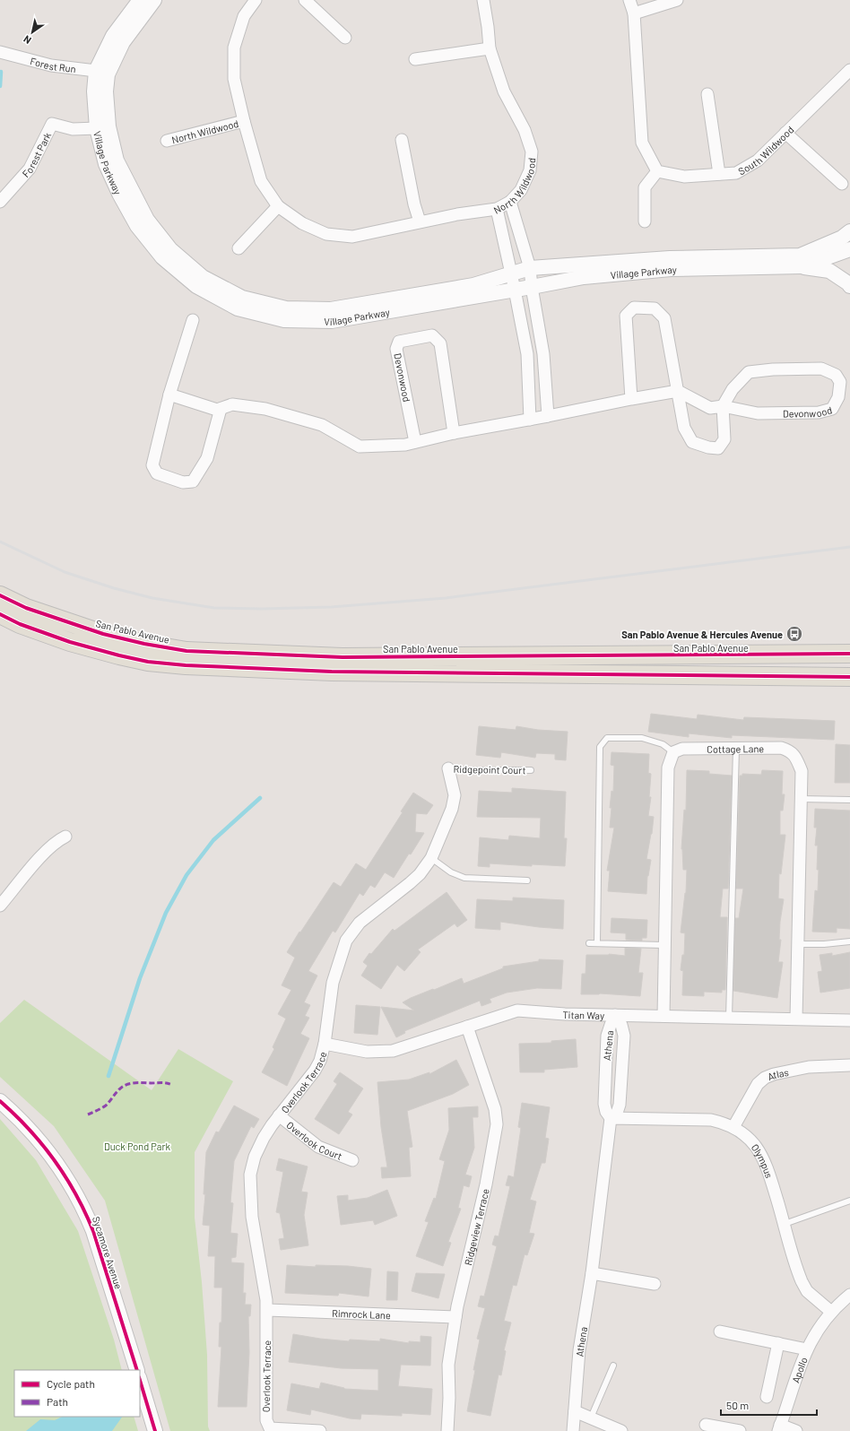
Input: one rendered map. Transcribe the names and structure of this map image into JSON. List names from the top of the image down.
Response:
{
  "streets": {
    "main road": ["San Pablo Avenue"],
    "street": [
      "Forest Run",
      "North Wildwood",
      "South Wildwood",
      "Forest Park",
      "Village Parkway",
      "Devonwood",
      "Cottage Lane",
      "Titan Way",
      "Athena",
      "Atlas",
      "Overlook Terrace",
      "Overlook Court",
      "Olympus",
      "Ridgeview Terrace",
      "Sycamore Avenue",
      "Rimrock Lane",
      "Apollo"
    ],
    "lane": ["Ridgepoint Court"]
  },
  "crossings": [
    ["Forest Run", "Village Parkway"],
    ["Forest Park", "Village Parkway"],
    ["Cottage Lane", "Titan Way"],
    ["Ridgepoint Court", "Overlook Terrace"],
    ["Titan Way", "Athena"],
    ["Titan Way", "Overlook Terrace"],
    ["Titan Way", "Ridgeview Terrace"],
    ["Athena", "Olympus"],
    ["Atlas", "Olympus"],
    ["Overlook Terrace", "Overlook Court"],
    ["Overlook Terrace", "Rimrock Lane"],
    ["Olympus", "Apollo"],
    ["Ridgeview Terrace", "Rimrock Lane"]
  ],
  "parks": ["Duck Pond Park"],
  "places": {
    "bus stop": ["San Pablo Avenue & Hercules Avenue"]
  },
  "legend": ["Cycle path", "Path"],
  "scale_bar": "50 m",
  "north": "bottom left"
}
